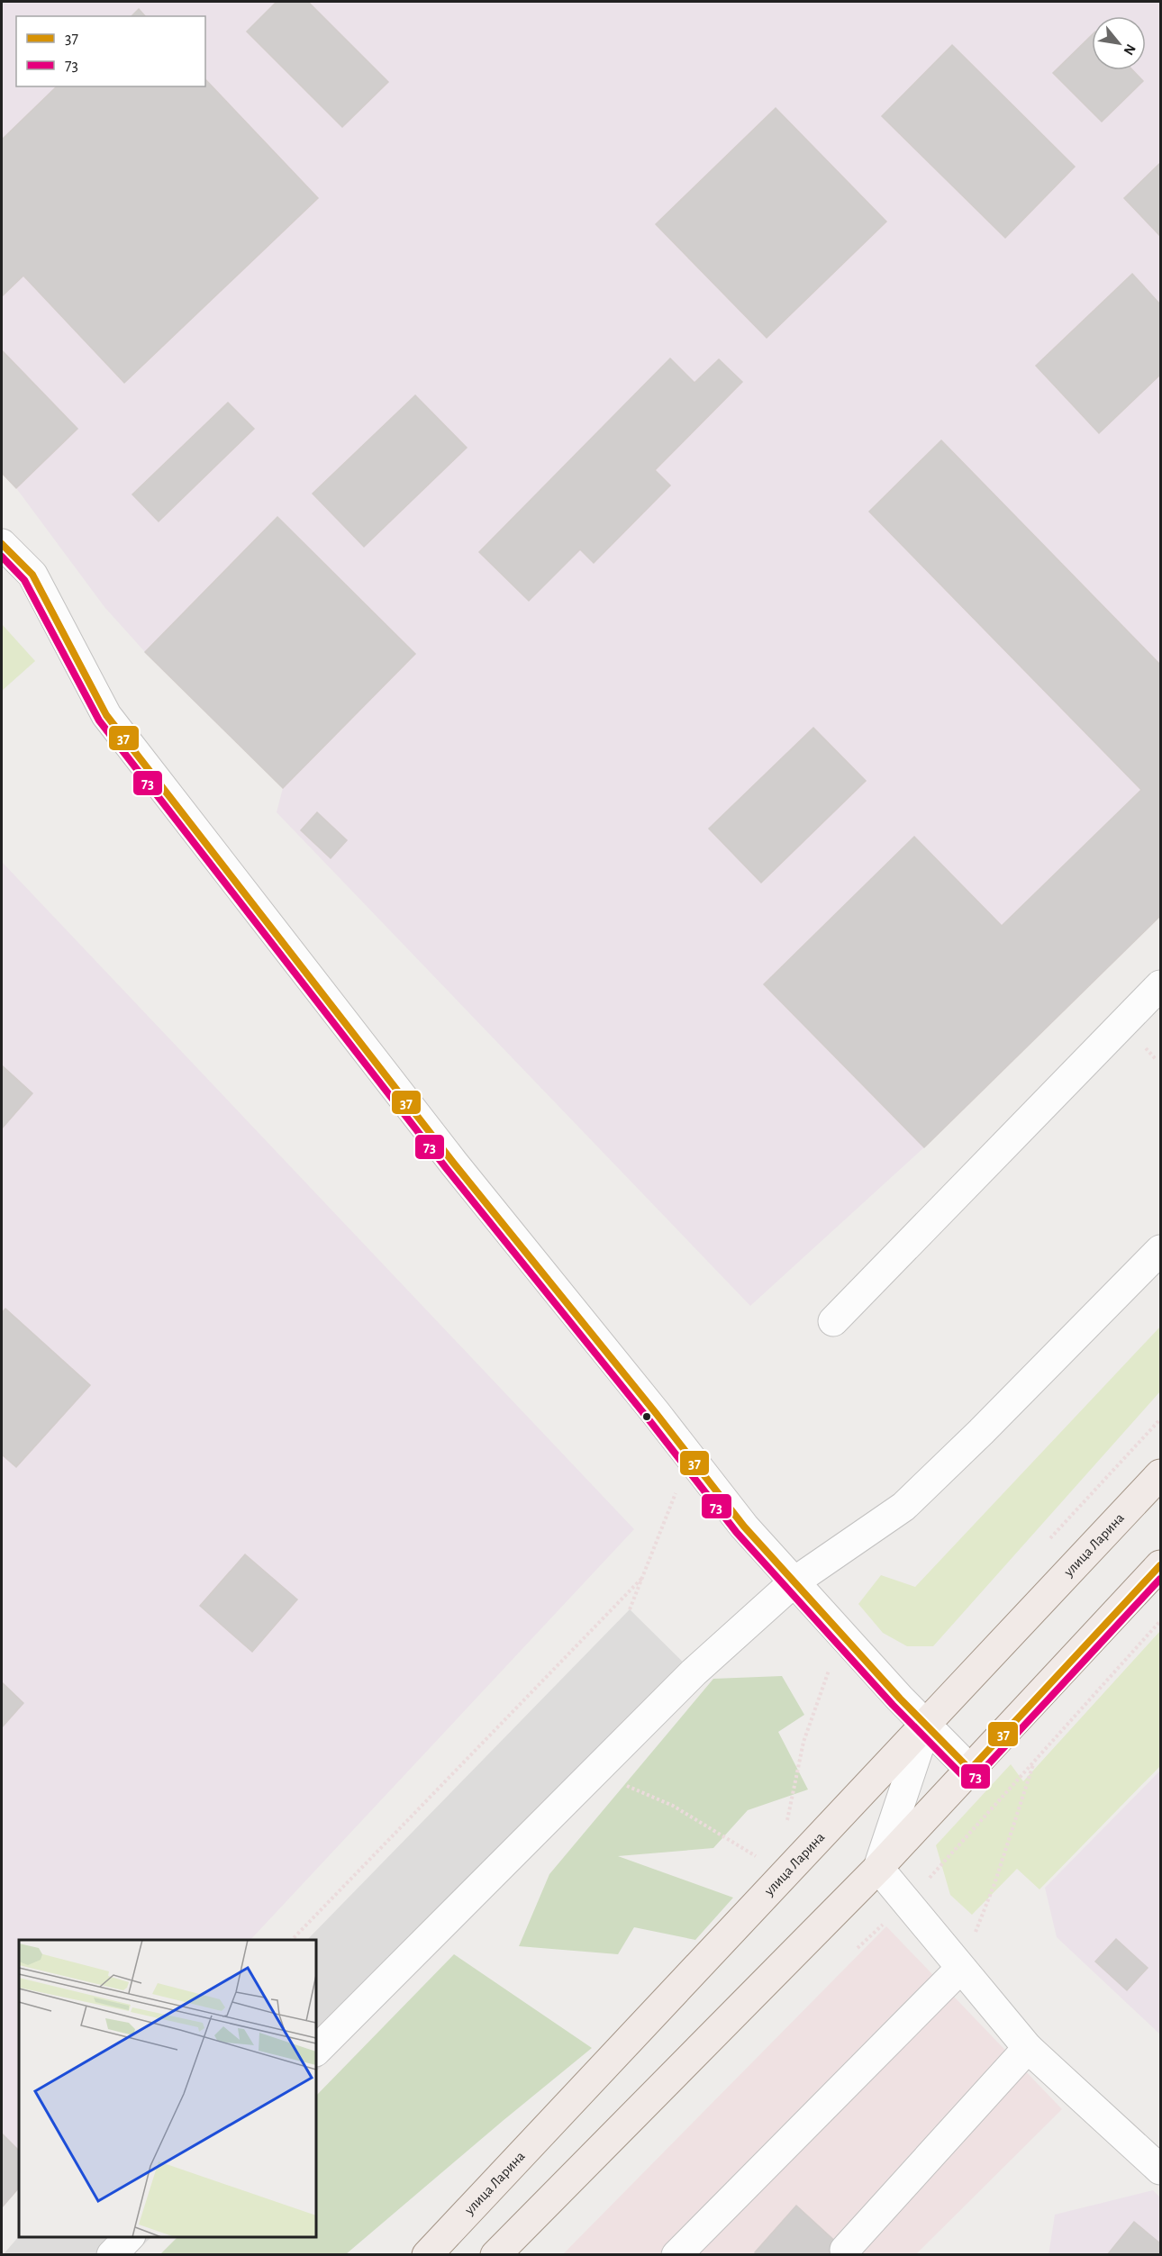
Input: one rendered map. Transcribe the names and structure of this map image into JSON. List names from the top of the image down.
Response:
{
  "streets": {
    "main road": ["улица Ларина"]
  },
  "lines": ["transit line 37", "transit line 73"],
  "legend": ["37", "73"],
  "north": "bottom right"
}
